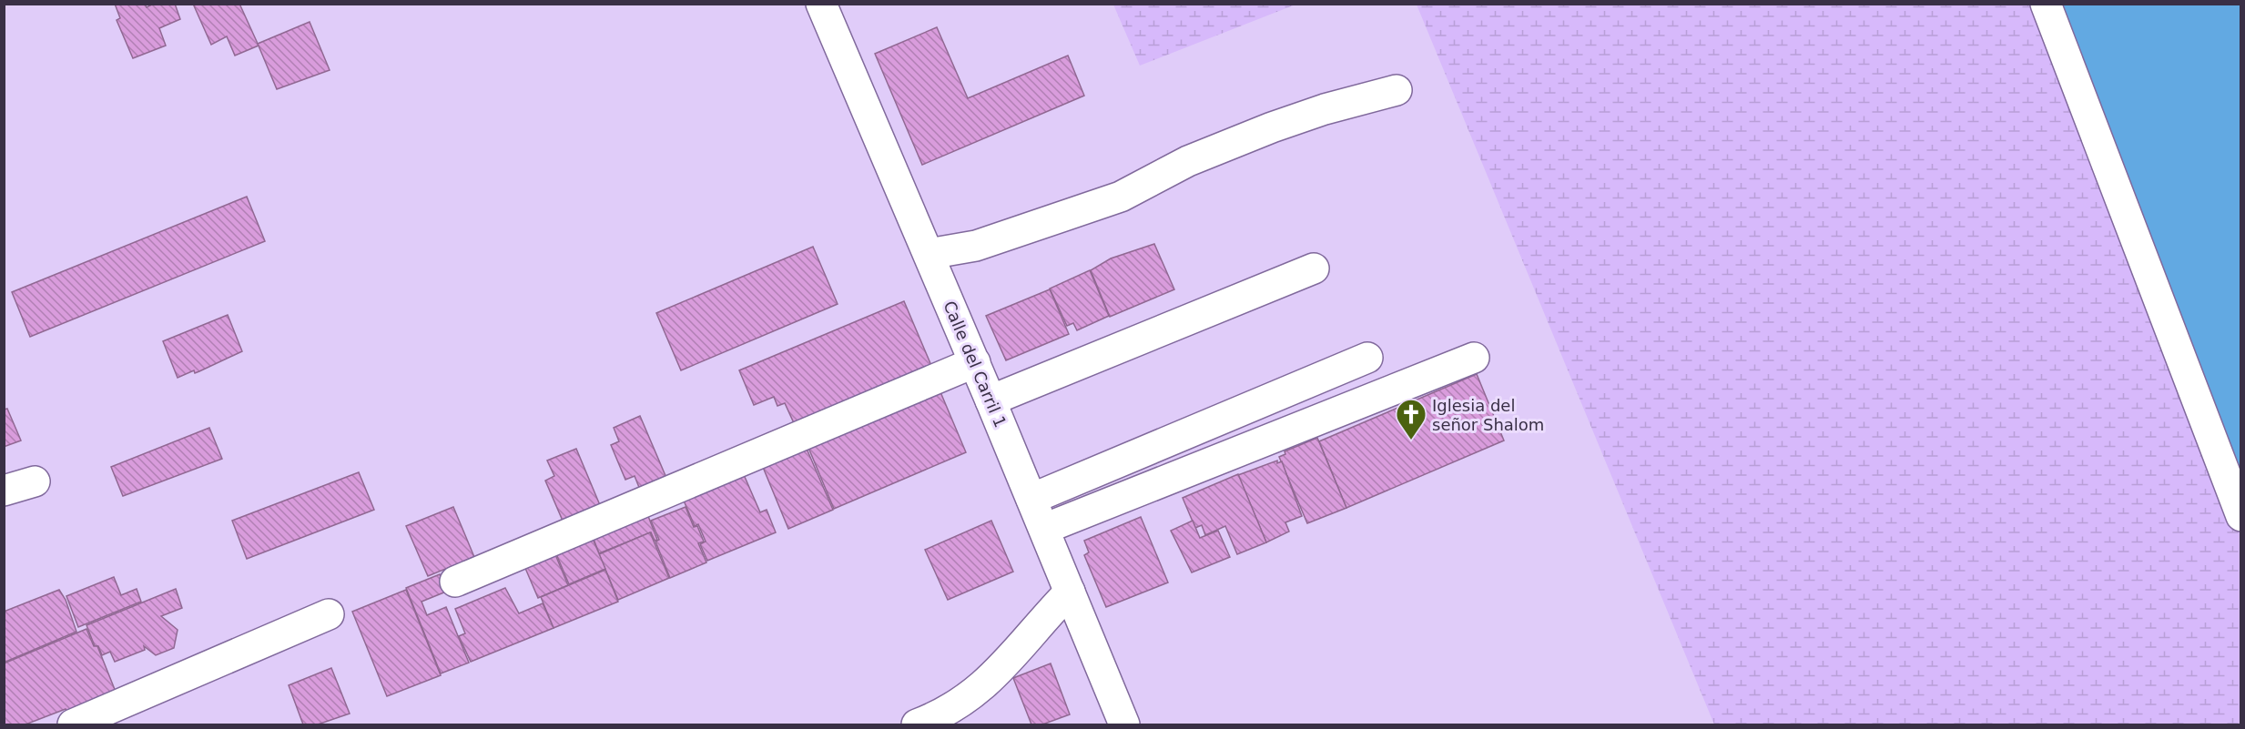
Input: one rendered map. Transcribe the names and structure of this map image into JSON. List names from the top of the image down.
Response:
{
  "streets": {
    "street": ["Calle del Carril 1"]
  },
  "places": {
    "church": ["Iglesia del señor Shalom"]
  }
}
